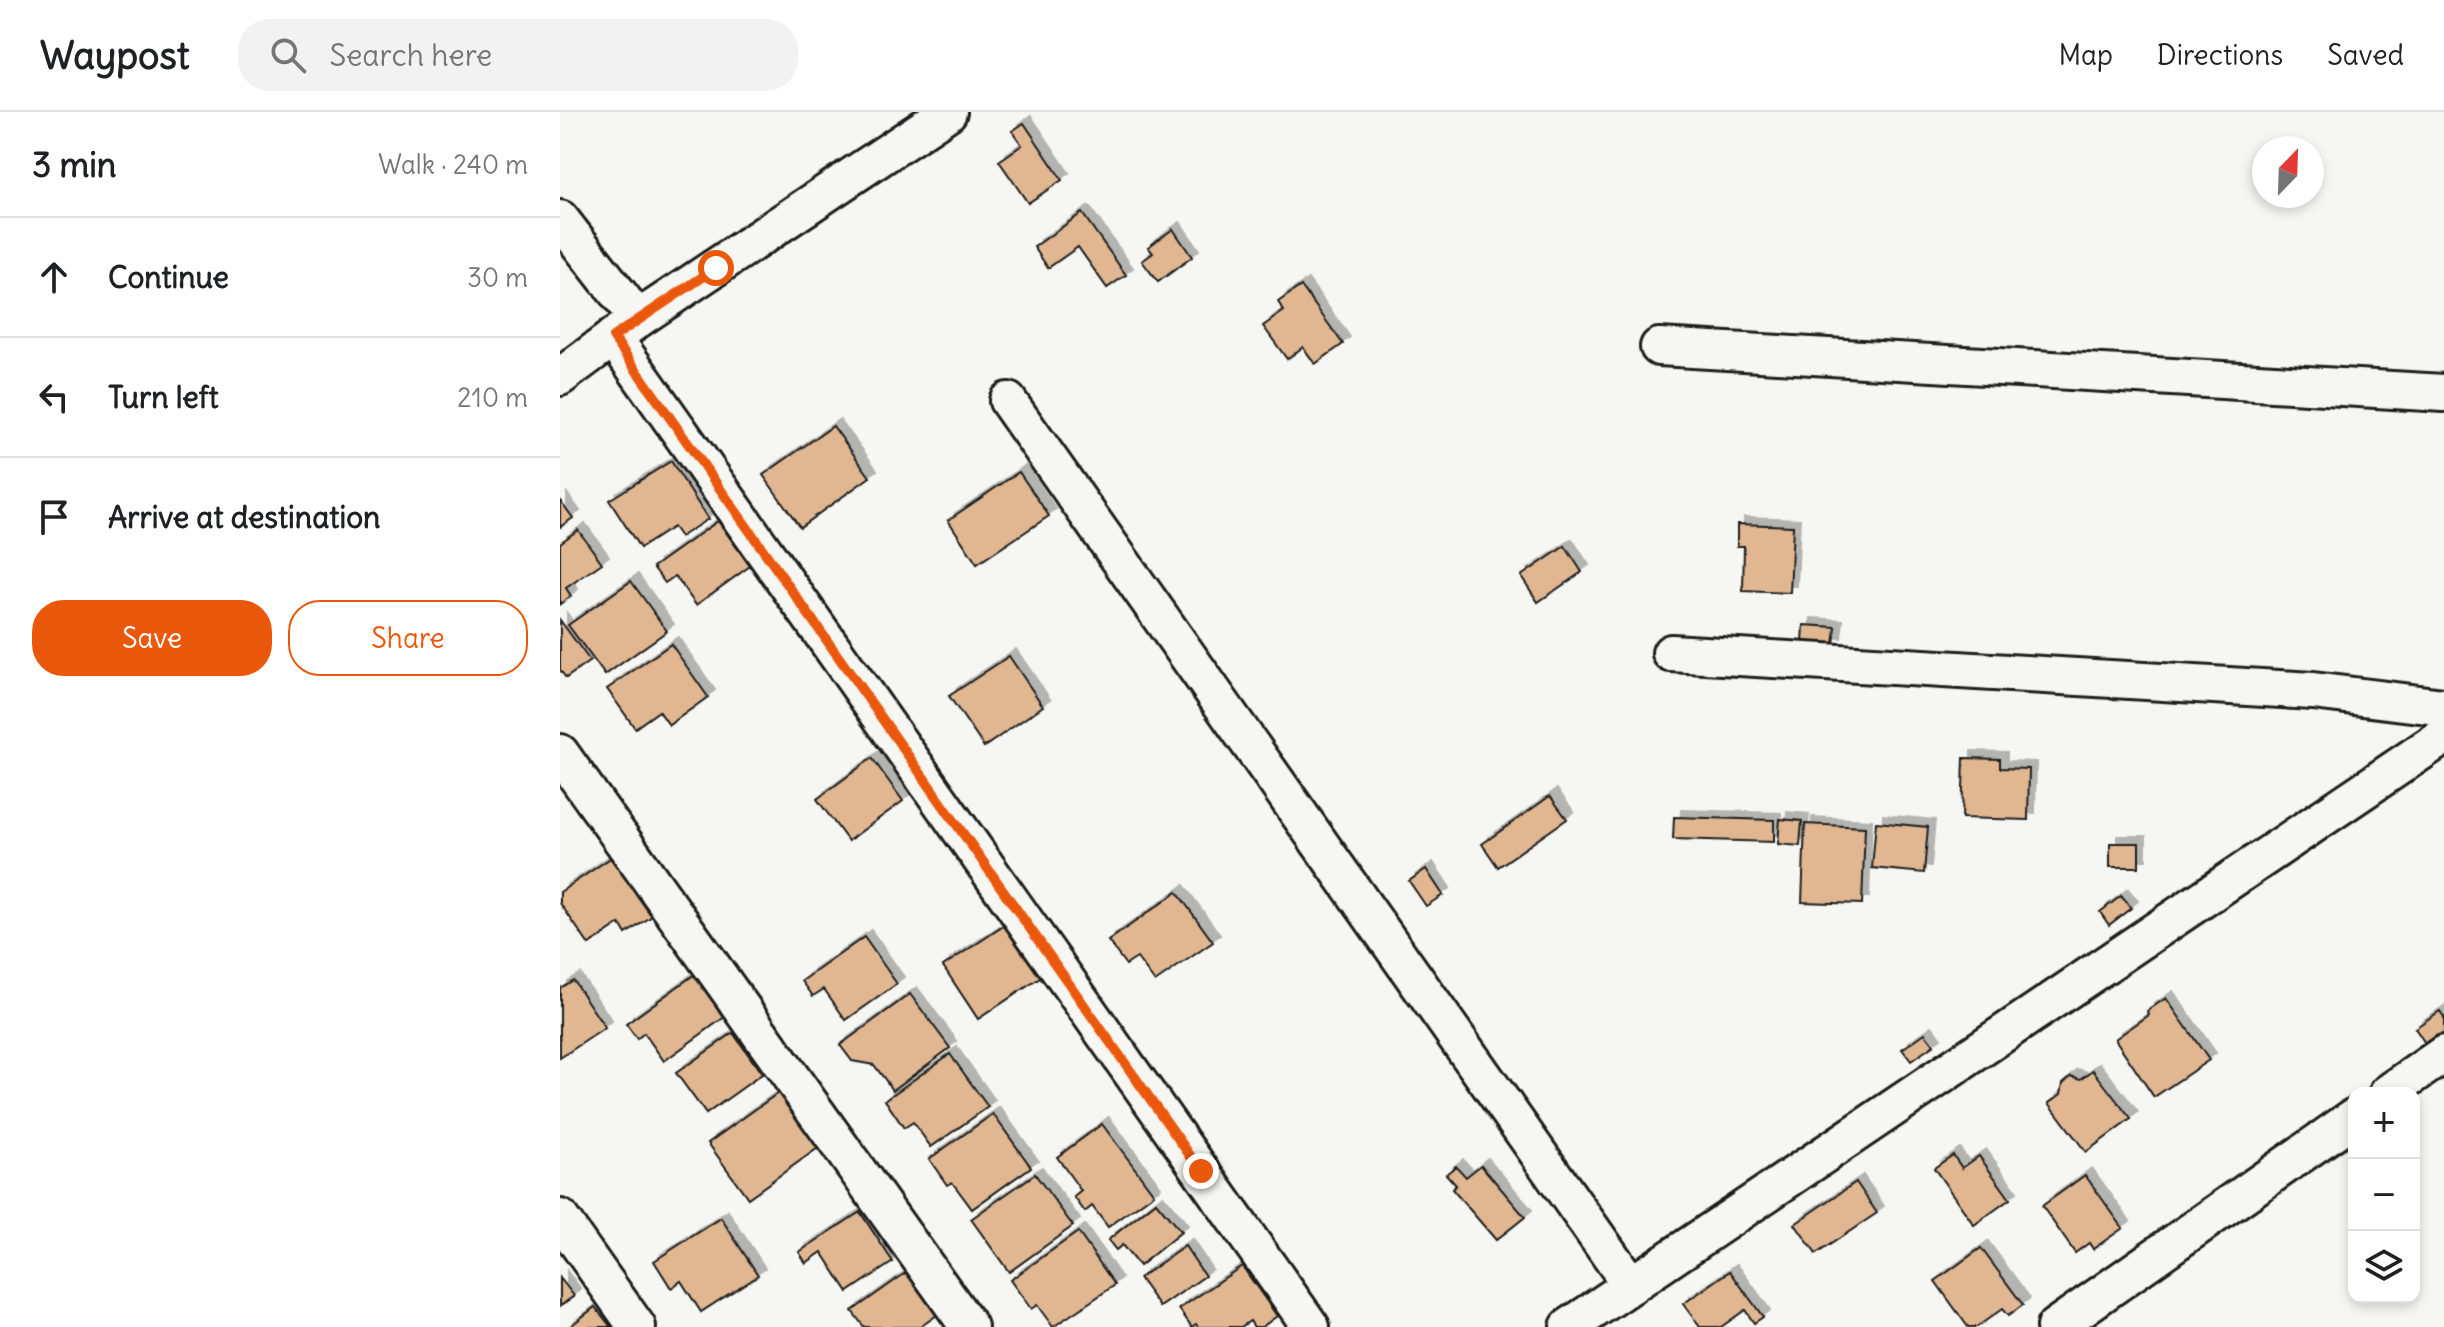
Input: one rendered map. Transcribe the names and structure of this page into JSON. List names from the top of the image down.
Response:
{
  "north": "top right",
  "page": {
    "header": "Waypost",
    "search": "Search here",
    "nav": ["Map", "Directions", "Saved"],
    "heading": ["3 min", "Walk · 240 m"],
    "list": [
      ["Continue", "30 m"],
      ["Turn left", "210 m"],
      "Arrive at destination"
    ],
    "buttons": ["Save", "Share"],
    "map_buttons": ["+", "−"]
  }
}
